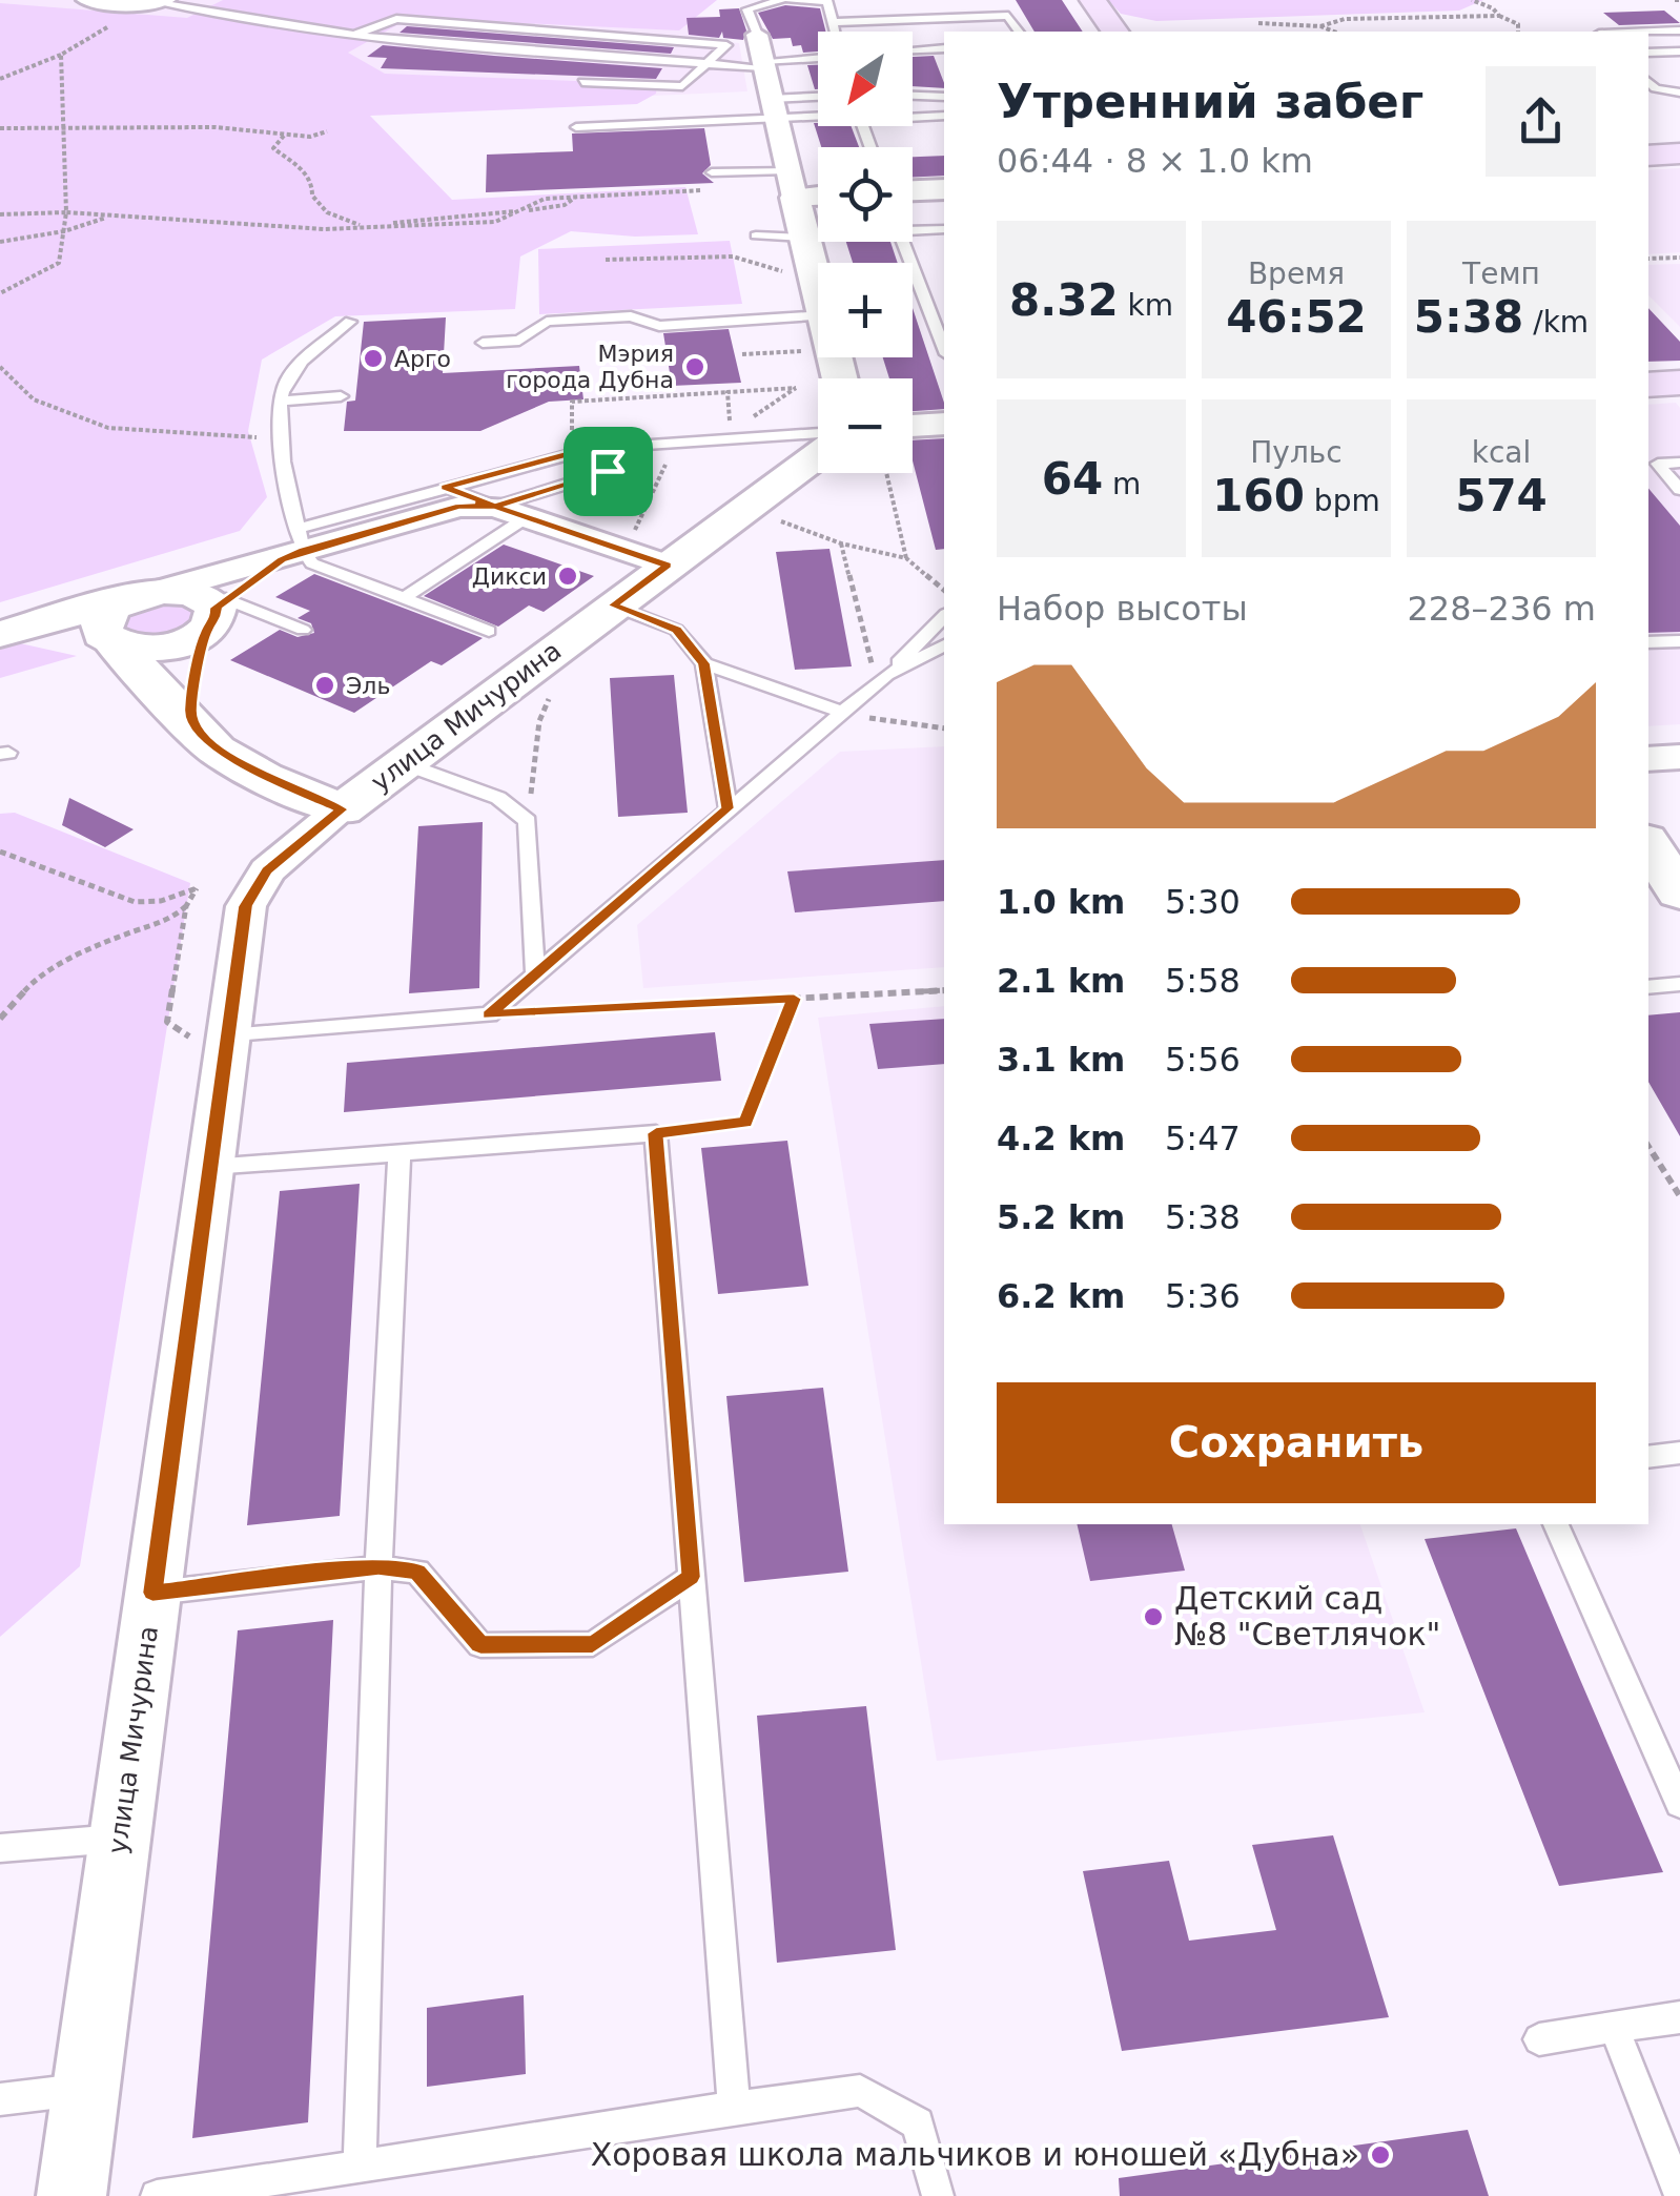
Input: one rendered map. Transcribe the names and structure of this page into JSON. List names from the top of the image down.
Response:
{
  "streets": {
    "street": ["улица Мичурина"]
  },
  "places": [
    "Арго",
    "Мэрия города Дубна",
    "Дикси",
    "Эль",
    "Детский сад №8 \"Светлячок\"",
    "Хоровая школа мальчиков и юношей «Дубна»"
  ],
  "north": "bottom left",
  "page": {
    "map_buttons": ["+", "−"],
    "heading": ["Утренний забег", "06:44 · 8 × 1.0 km"],
    "stats": [
      ["8.32 km"],
      ["Время", "46:52"],
      ["Темп", "5:38 /km"],
      ["64 m"],
      ["Пульс", "160 bpm"],
      ["kcal", "574"]
    ],
    "chart": ["Набор высоты", "228–236 m"],
    "list": [
      {
        "name": "1.0 km",
        "note": "5:30"
      },
      {
        "name": "2.1 km",
        "note": "5:58"
      },
      {
        "name": "3.1 km",
        "note": "5:56"
      },
      {
        "name": "4.2 km",
        "note": "5:47"
      },
      {
        "name": "5.2 km",
        "note": "5:38"
      },
      {
        "name": "6.2 km",
        "note": "5:36"
      }
    ],
    "buttons": "Сохранить"
  }
}
